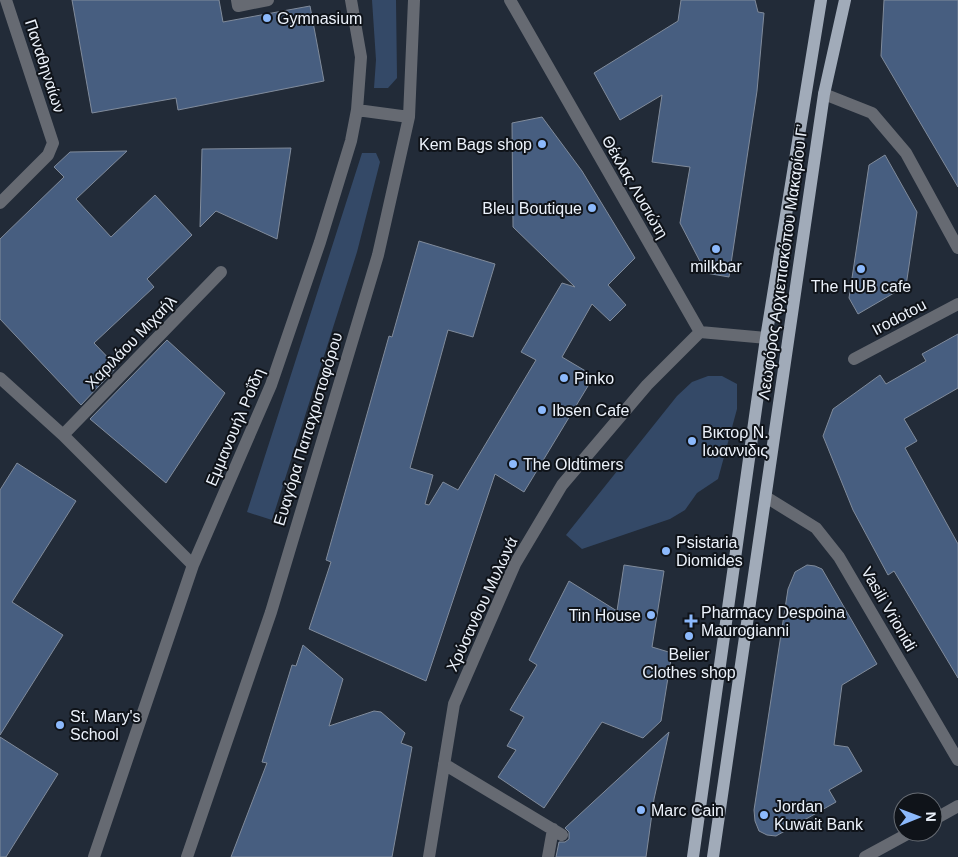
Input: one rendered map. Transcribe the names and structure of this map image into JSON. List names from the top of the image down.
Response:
{
  "streets": {
    "main road": ["Λεωφόρος Αρχιεπισκόπου Μακαρίου Γ’"],
    "street": [
      "Παναθηναίων",
      "Θέκλας Λυσιώτη",
      "Irodotou",
      "Χαριλάου Μιχαήλ",
      "Εμμανουήλ Ροΐδη",
      "Ευαγόρα Παπαχριστοφόρου",
      "Χρύσανθου Μυλωνά",
      "Vasili Vrionidi"
    ]
  },
  "crossings": [
    ["Θέκλας Λυσιώτη", "Χρύσανθου Μυλωνά"],
    ["Λεωφόρος Αρχιεπισκόπου Μακαρίου Γ’", "Vasili Vrionidi"]
  ],
  "places": {
    "other": [
      "Gymnasium",
      "Kem Bags shop",
      "Bleu Boutique",
      "milkbar",
      "The HUB cafe",
      "Pinko",
      "Ibsen Cafe",
      "Βικτορ Ν. Ιωαννιδις",
      "The Oldtimers",
      "Psistaria Diomides",
      "Tin House",
      "Belier Clothes shop",
      "St. Mary's School",
      "Marc Cain",
      "Jordan Kuwait Bank"
    ],
    "health": ["Pharmacy Despoina Maurogianni"]
  },
  "north": "right"
}
